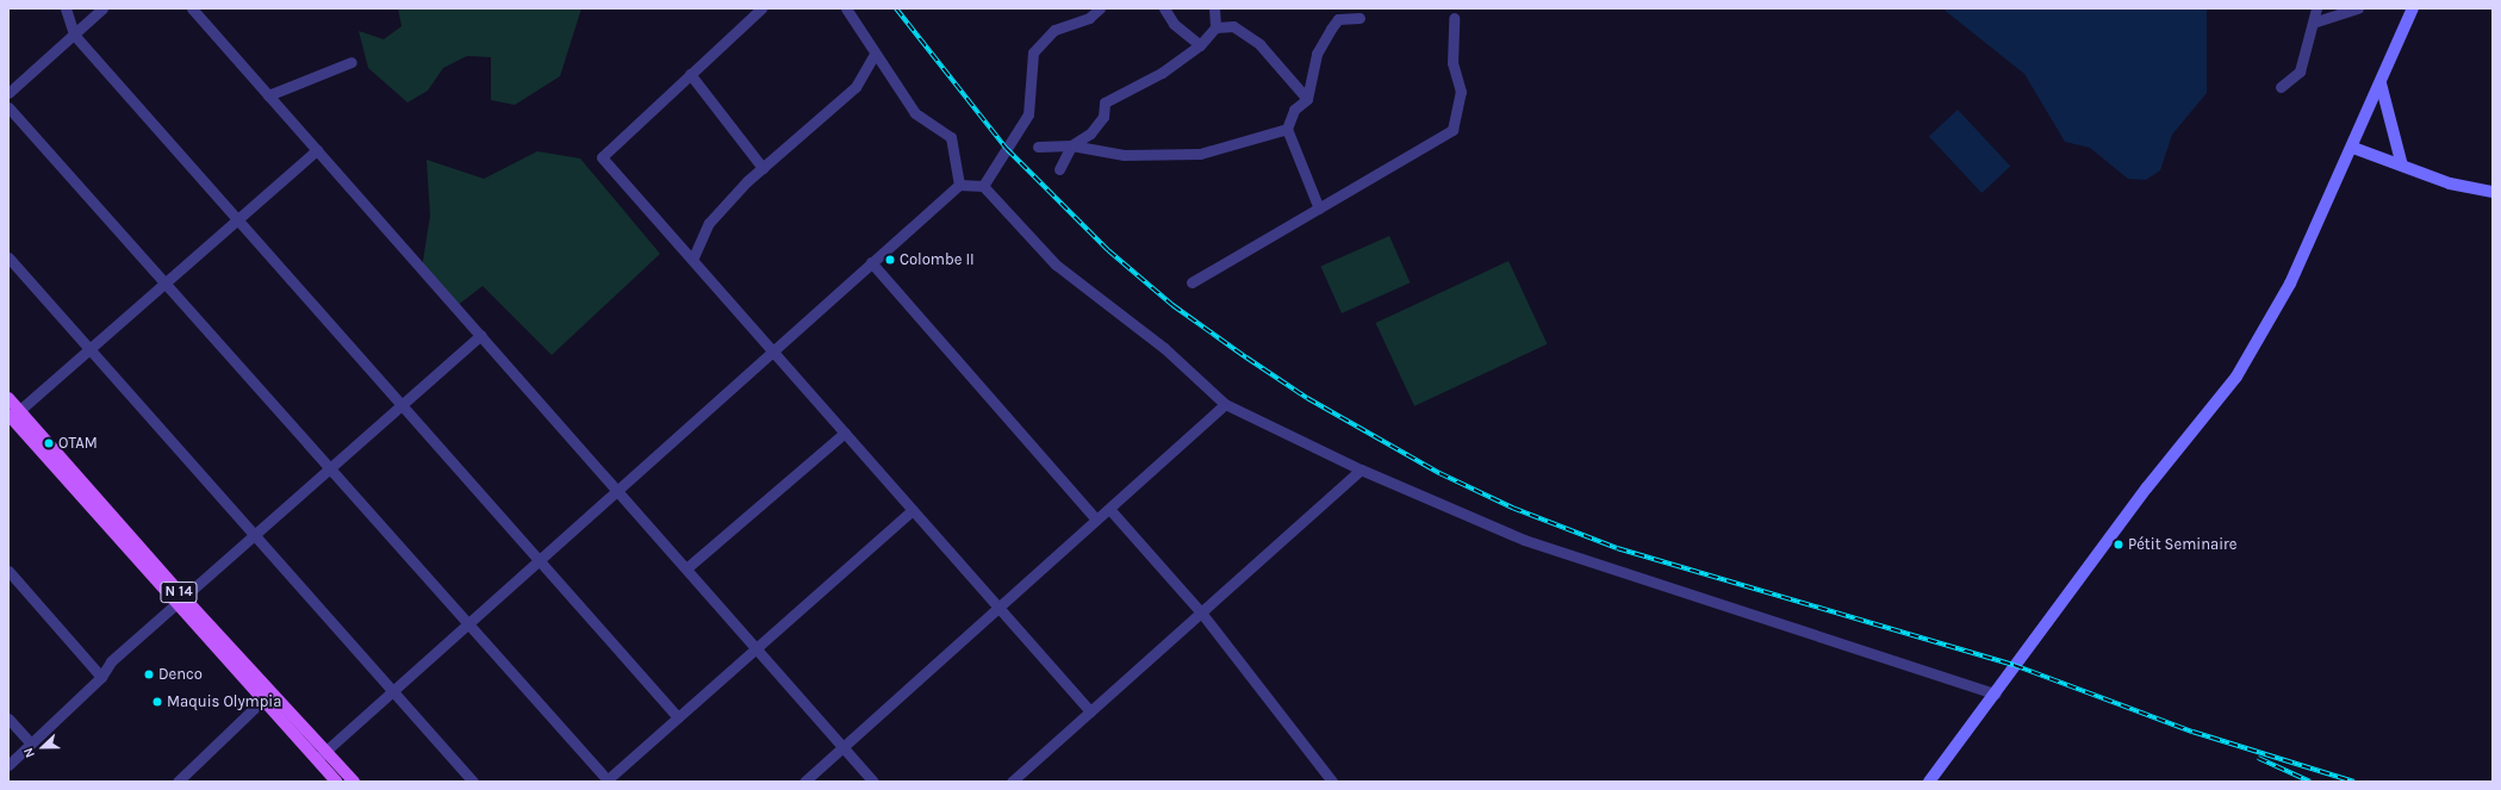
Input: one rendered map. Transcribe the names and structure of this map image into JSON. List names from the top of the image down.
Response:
{
  "streets": {
    "main road": ["N 14"]
  },
  "places": [
    "Colombe II",
    "OTAM",
    "Pétit Seminaire",
    "Denco",
    "Maquis Olympia"
  ],
  "north": "left"
}
